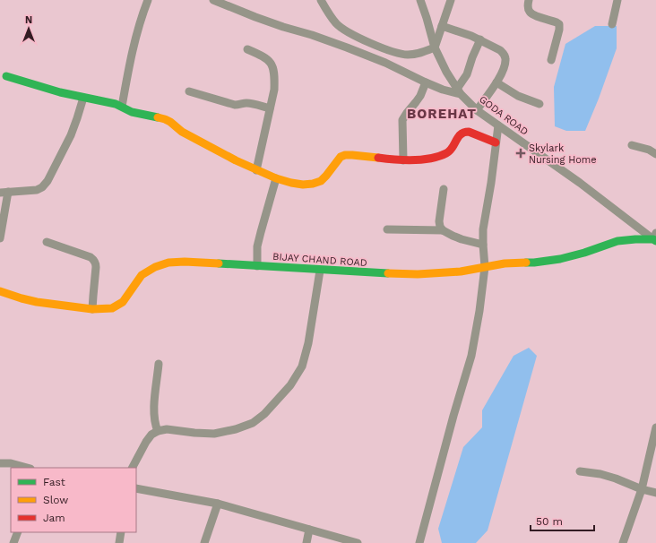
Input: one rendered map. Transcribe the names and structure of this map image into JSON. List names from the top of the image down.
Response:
{
  "streets": {
    "main road": ["BIJAY CHAND ROAD"],
    "street": ["GODA ROAD"]
  },
  "crossings": [
    ["GODA ROAD", "BIJAY CHAND ROAD"]
  ],
  "districts": ["BOREHAT"],
  "places": {
    "health": ["Skylark Nursing Home"]
  },
  "legend": ["Fast", "Slow", "Jam"],
  "scale_bar": "50 m",
  "north": "top"
}
